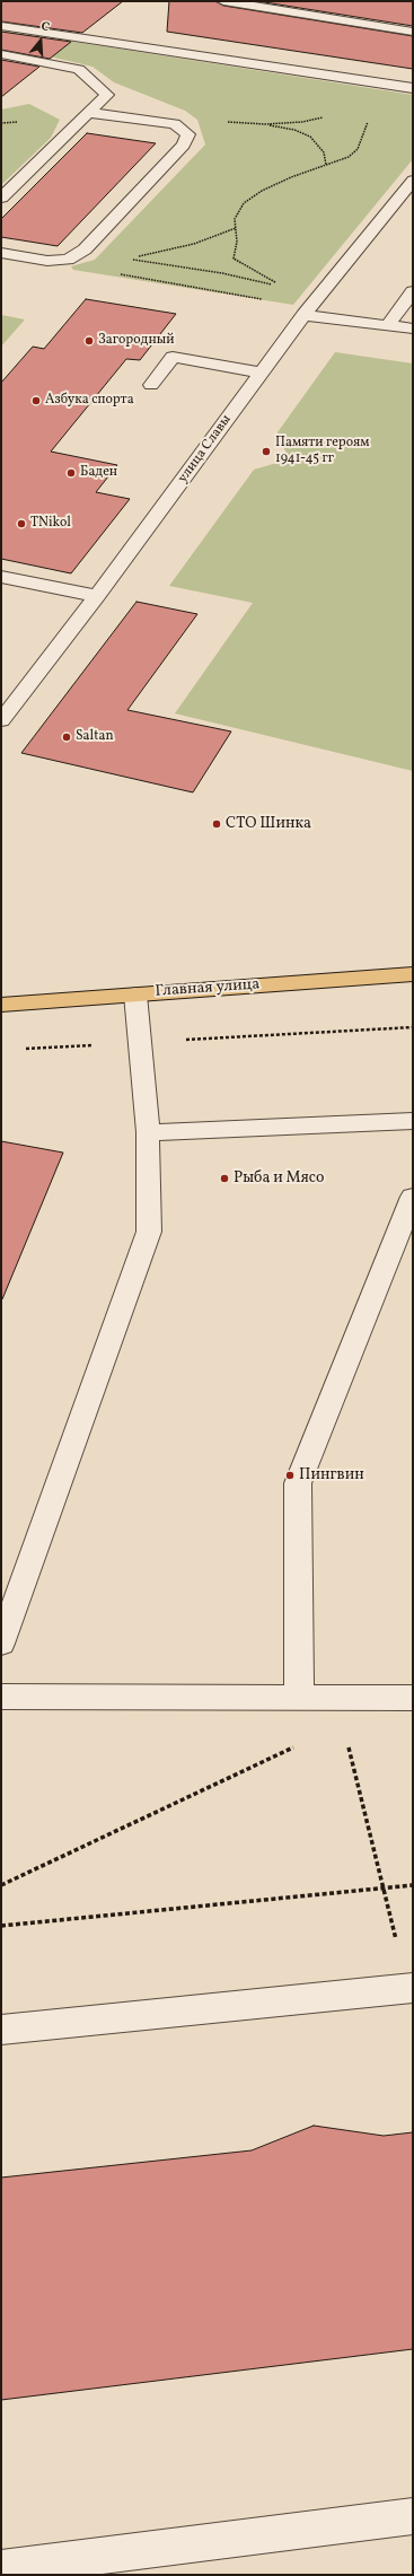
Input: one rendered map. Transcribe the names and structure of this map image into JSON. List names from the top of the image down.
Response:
{
  "streets": {
    "main road": ["Главная улица"],
    "street": ["улица Славы"]
  },
  "places": [
    "Загородный",
    "Азбука спорта",
    "Памяти героям 1941-45 гг",
    "Баден",
    "ТNikol",
    "Saltan",
    "СТО Шинка",
    "Рыба и Мясо",
    "Пингвин"
  ],
  "north": "top"
}
